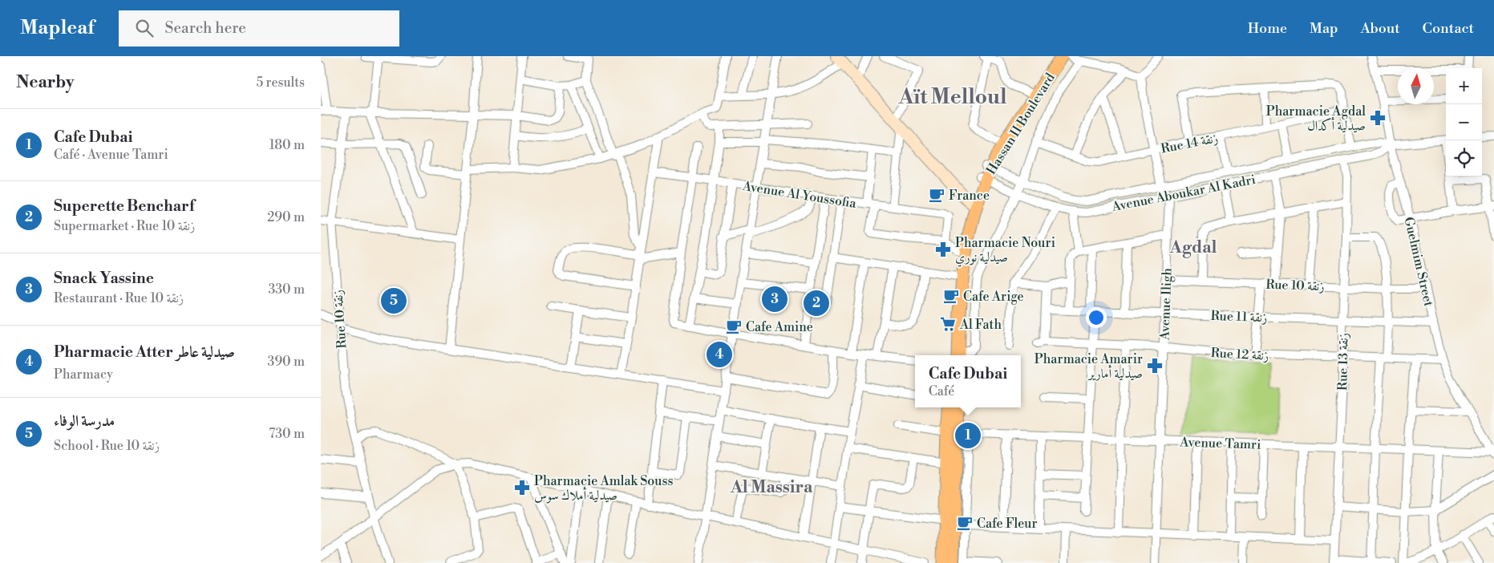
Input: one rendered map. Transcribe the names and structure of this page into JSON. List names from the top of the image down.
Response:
{
  "streets": {
    "main road": ["Hassan II Boulevard"],
    "street": [
      "Rue 14 زنقة",
      "Avenue Aboukar Al Kadri",
      "Avenue Al Youssofia",
      "Guelmim Street",
      "Rue 10 زنقة",
      "Avenue Iligh",
      "Rue 11 زنقة",
      "Rue 12 زنقة",
      "Rue 13 زنقة",
      "Avenue Tamri"
    ]
  },
  "crossings": [
    ["Hassan II Boulevard", "Avenue Aboukar Al Kadri"],
    ["Avenue Aboukar Al Kadri", "Guelmim Street"],
    ["Avenue Aboukar Al Kadri", "Avenue Iligh"],
    ["Avenue Aboukar Al Kadri", "Rue 13 زنقة"],
    ["Guelmim Street", "Rue 10 زنقة"],
    ["Guelmim Street", "Rue 11 زنقة"],
    ["Guelmim Street", "Rue 12 زنقة"],
    ["Guelmim Street", "Avenue Tamri"],
    ["Rue 10 زنقة", "Avenue Iligh"],
    ["Rue 10 زنقة", "Rue 13 زنقة"],
    ["Avenue Iligh", "Rue 11 زنقة"],
    ["Avenue Iligh", "Rue 12 زنقة"],
    ["Avenue Iligh", "Avenue Tamri"],
    ["Rue 11 زنقة", "Rue 12 زنقة"],
    ["Rue 11 زنقة", "Rue 13 زنقة"],
    ["Rue 12 زنقة", "Rue 13 زنقة"],
    ["Rue 13 زنقة", "Avenue Tamri"]
  ],
  "districts": ["Aït Melloul", "Agdal", "Al Massira"],
  "places": {
    "pharmacy": [
      "Pharmacie Agdal صيدلية أكدال",
      "Pharmacie Nouri صيدلية نوري",
      "Pharmacie Amarir صيدلية أمارير",
      "Pharmacie Amlak Souss صيدلية أملاك سوس"
    ],
    "cafe": [
      "France",
      "Cafe Arige",
      "Cafe Amine",
      "Cafe Fleur"
    ],
    "supermarket": ["Al Fath"]
  },
  "north": "top",
  "page": {
    "header": "Mapleaf",
    "search": "Search here",
    "nav": [
      "Home",
      "Map",
      "About",
      "Contact"
    ],
    "heading": ["Nearby", "5 results"],
    "map_buttons": ["+", "−"],
    "list": [
      {
        "mark": "1",
        "name": "Cafe Dubai",
        "note": "Café · Avenue Tamri",
        "value": "180 m"
      },
      {
        "mark": "2",
        "name": "Superette Bencharf",
        "note": "Supermarket · Rue 10 زنقة",
        "value": "290 m"
      },
      {
        "mark": "3",
        "name": "Snack Yassine",
        "note": "Restaurant · Rue 10 زنقة",
        "value": "330 m"
      },
      {
        "mark": "4",
        "name": "Pharmacie Atter صيدلية عاطر",
        "note": "Pharmacy",
        "value": "390 m"
      },
      {
        "mark": "5",
        "name": "مدرسة الوفاء",
        "note": "School · Rue 10 زنقة",
        "value": "730 m"
      }
    ],
    "pins": [
      "3",
      "5",
      "2",
      "4",
      "1"
    ],
    "popup": ["Cafe Dubai", "Café"]
  }
}
